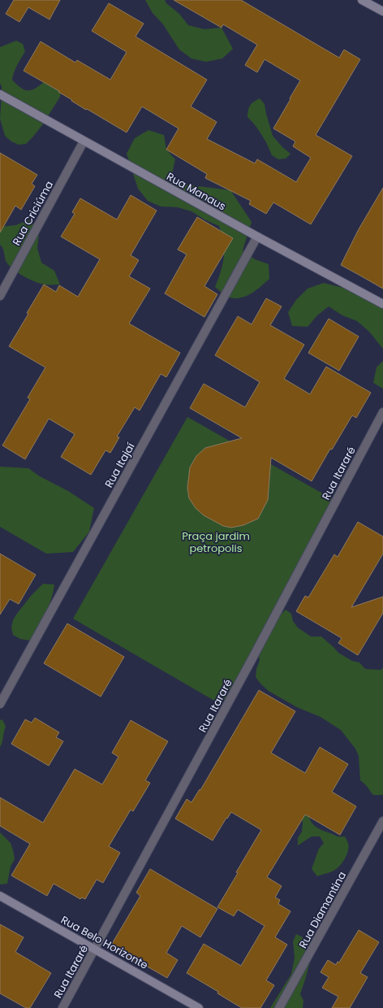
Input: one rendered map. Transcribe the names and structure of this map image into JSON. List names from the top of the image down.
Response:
{
  "streets": {
    "street": [
      "Rua Manaus",
      "Rua Criciúma",
      "Rua Itajaí",
      "Rua Itararé",
      "Rua Diamantina",
      "Rua Belo Horizonte"
    ]
  },
  "crossings": [
    ["Rua Manaus", "Rua Criciúma"],
    ["Rua Manaus", "Rua Itajaí"],
    ["Rua Itararé", "Rua Belo Horizonte"]
  ],
  "parks": ["Praça jardim petropolis"]
}
